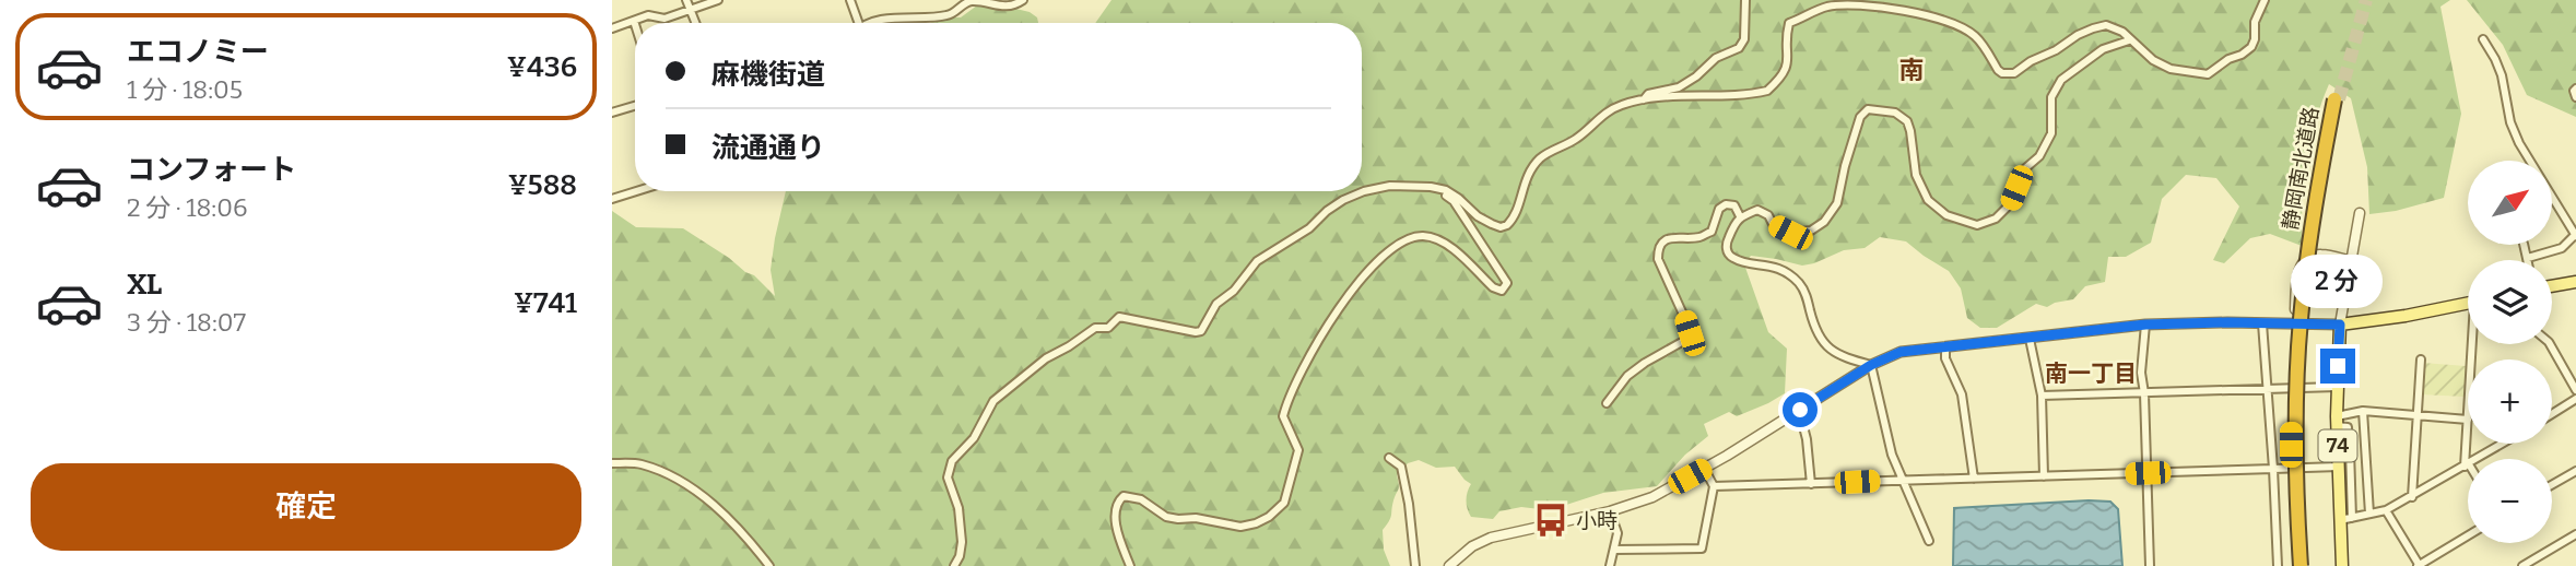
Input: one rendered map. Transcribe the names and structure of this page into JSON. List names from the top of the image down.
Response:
{
  "streets": {
    "highway": ["静岡南北道路", "74"]
  },
  "districts": ["南", "南一丁目"],
  "places": {
    "bus stop": ["小時"]
  },
  "north": "top right",
  "page": {
    "list": [
      {
        "name": "エコノミー",
        "note": "1 分 · 18:05",
        "value": "¥436"
      },
      {
        "name": "コンフォート",
        "note": "2 分 · 18:06",
        "value": "¥588"
      },
      {
        "name": "XL",
        "note": "3 分 · 18:07",
        "value": "¥741"
      }
    ],
    "banner": ["麻機街道", "流通通り"],
    "map_buttons": ["+", "−"],
    "bubble": "2 分",
    "buttons": "確定"
  }
}
